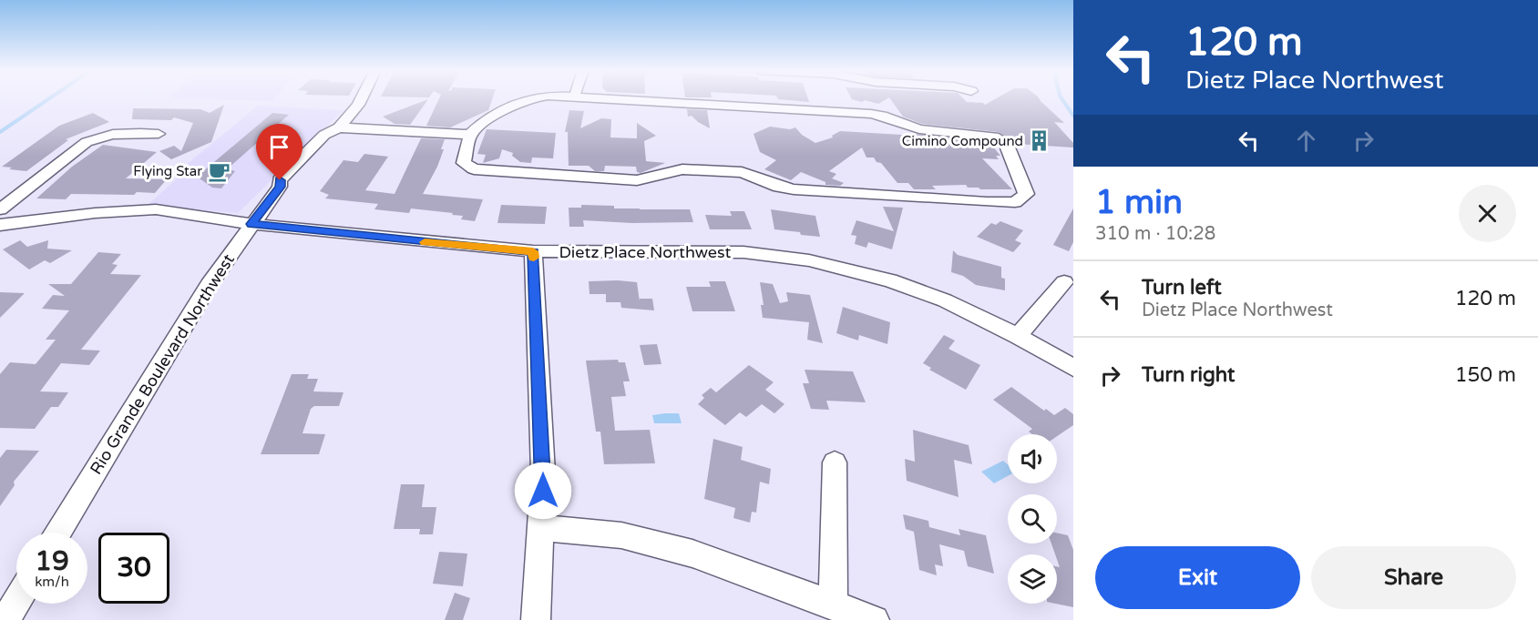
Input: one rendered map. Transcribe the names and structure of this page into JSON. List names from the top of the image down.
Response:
{
  "streets": {
    "street": ["Dietz Place Northwest", "Rio Grande Boulevard Northwest"]
  },
  "crossings": [
    ["Dietz Place Northwest", "Rio Grande Boulevard Northwest"]
  ],
  "places": {
    "building": ["Cimino Compound"],
    "cafe": ["Flying Star"]
  },
  "page": {
    "turn": ["120 m", "Dietz Place Northwest"],
    "heading": ["1 min", "310 m · 10:28"],
    "list": [
      {
        "name": "Turn left",
        "note": "Dietz Place Northwest",
        "value": "120 m"
      },
      {
        "name": "Turn right",
        "value": "150 m"
      }
    ],
    "speed": "19 km/h",
    "limit": "30",
    "buttons": ["Exit", "Share"]
  }
}
